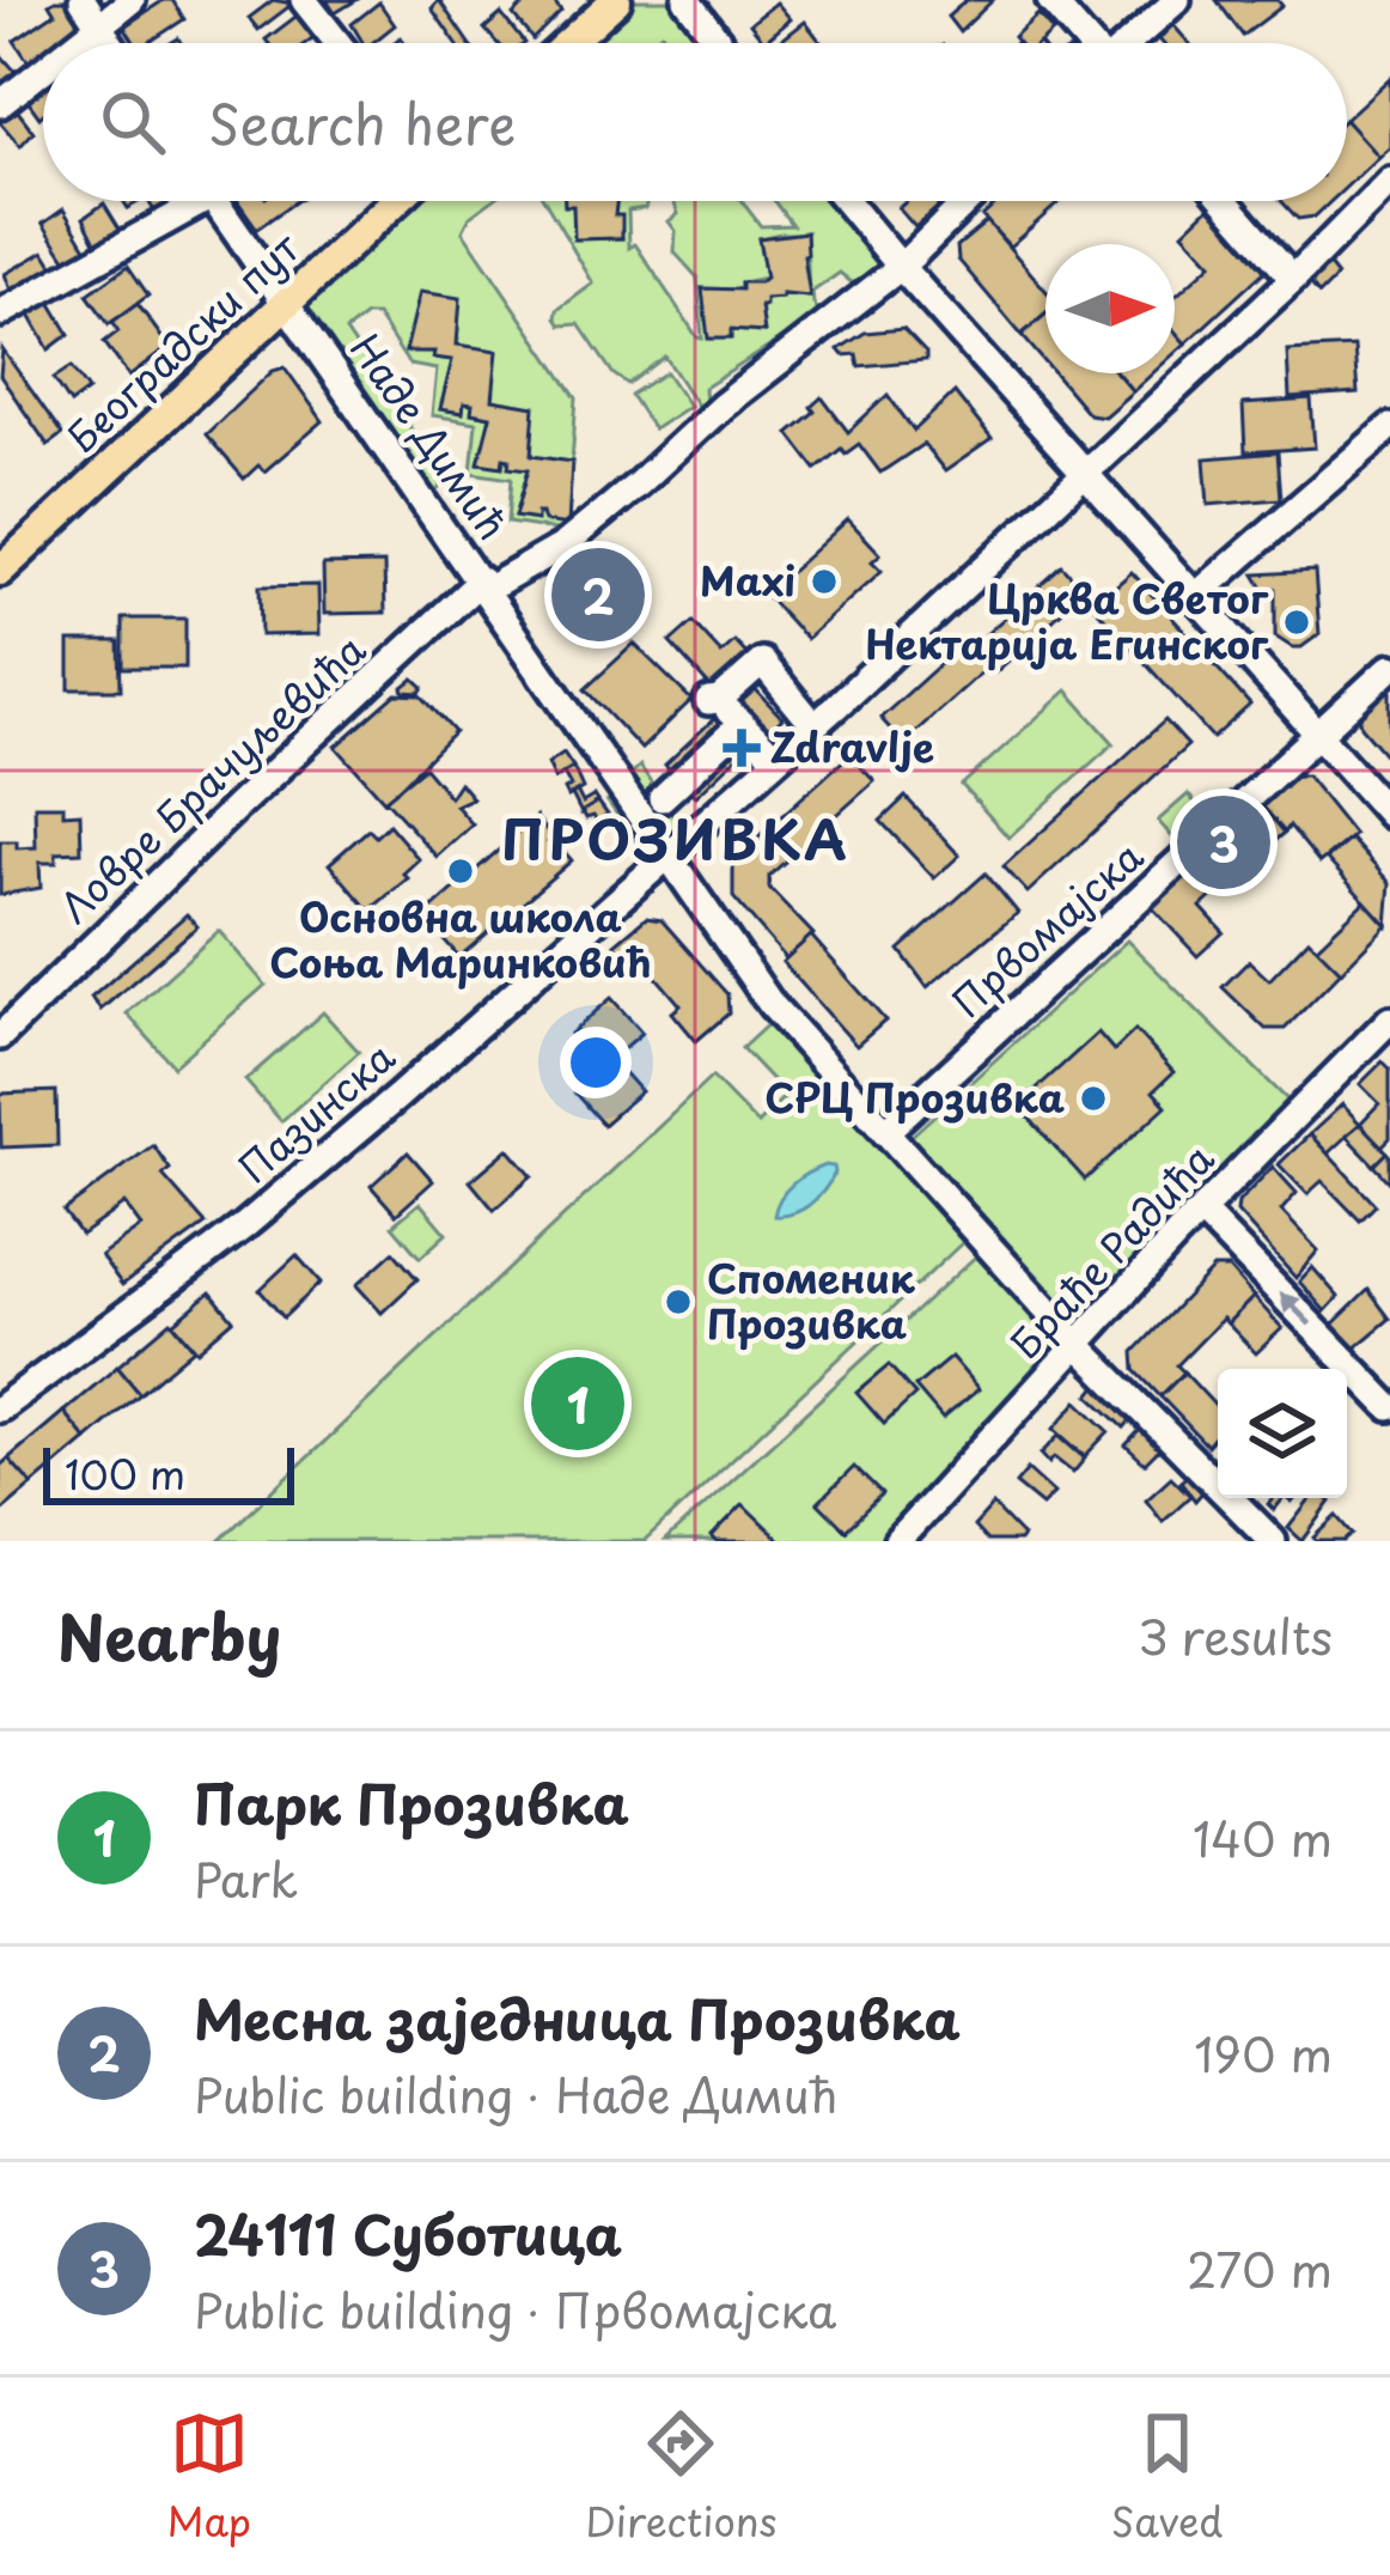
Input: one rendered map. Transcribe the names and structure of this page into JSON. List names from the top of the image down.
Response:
{
  "streets": {
    "main road": ["Београдски пут"],
    "street": [
      "Наде Димић",
      "Ловре Брачуљевића",
      "Првомајска",
      "Пазинска",
      "Браће Радића"
    ]
  },
  "crossings": [
    ["Београдски пут", "Наде Димић"],
    ["Наде Димић", "Ловре Брачуљевића"],
    ["Наде Димић", "Првомајска"],
    ["Наде Димић", "Пазинска"],
    ["Наде Димић", "Браће Радића"]
  ],
  "districts": ["ПРОЗИВКА"],
  "places": {
    "other": [
      "Maxi",
      "Црква Светог Нектарија Егинског",
      "Основна школа Соња Маринковић",
      "СРЦ Прозивка",
      "Споменик Прозивка"
    ],
    "health": ["Zdravlje"]
  },
  "scale_bar": "100 m",
  "north": "right",
  "page": {
    "search": "Search here",
    "pins": ["2", "3", "1"],
    "scale": "100 m",
    "heading": ["Nearby", "3 results"],
    "list": [
      {
        "mark": "1",
        "name": "Парк Прозивка",
        "note": "Park",
        "value": "140 m"
      },
      {
        "mark": "2",
        "name": "Месна заједница Прозивка",
        "note": "Public building · Наде Димић",
        "value": "190 m"
      },
      {
        "mark": "3",
        "name": "24111 Суботица",
        "note": "Public building · Првомајска",
        "value": "270 m"
      }
    ],
    "nav": ["Map", "Directions", "Saved"]
  }
}
